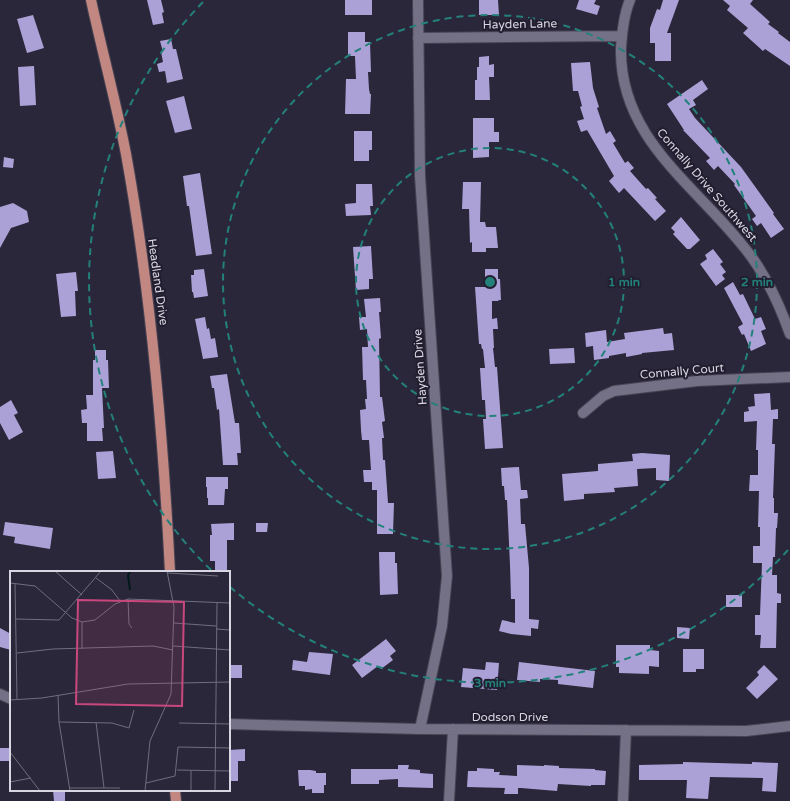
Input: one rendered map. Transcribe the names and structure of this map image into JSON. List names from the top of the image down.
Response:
{
  "streets": {
    "main road": ["Headland Drive"],
    "street": [
      "Hayden Lane",
      "Connally Drive Southwest",
      "Hayden Drive",
      "Connally Court",
      "Dodson Drive"
    ]
  },
  "crossings": [
    ["Hayden Lane", "Connally Drive Southwest"],
    ["Hayden Lane", "Hayden Drive"],
    ["Hayden Drive", "Dodson Drive"]
  ],
  "rings": ["1 min", "2 min", "3 min"]
}
